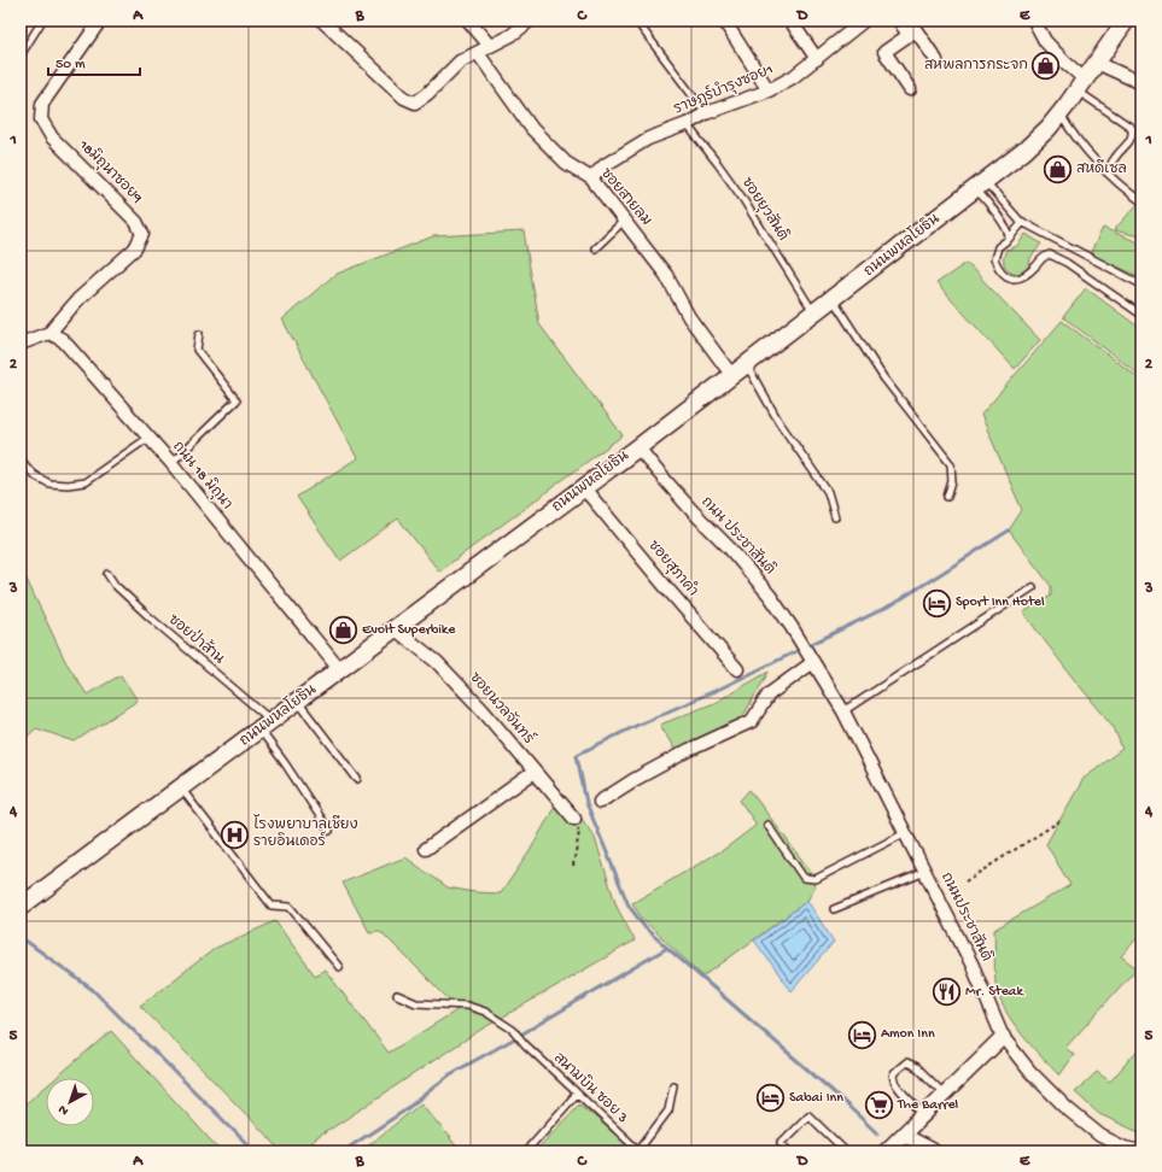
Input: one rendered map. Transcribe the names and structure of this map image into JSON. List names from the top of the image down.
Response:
{
  "streets": {
    "main road": ["ถนนพหลโยธิน"],
    "street": [
      "ราษฎร์บำรุงซอย1",
      "18มิถุนาซอย9",
      "ซอยสายลม",
      "ถนน 18 มิถุนา",
      "ถนน ประชาสันติ",
      "ซอยสุภาคำ",
      "ซอยนวลจันทร์",
      "ถนนประชาสันติ"
    ],
    "lane": ["ซอยยุวสันติ", "ซอยป่าส้าน", "สนามบิน ซอย 3"]
  },
  "crossings": [
    ["ราษฎร์บำรุงซอย1", "ซอยสายลม"],
    ["ราษฎร์บำรุงซอย1", "ซอยยุวสันติ"],
    ["18มิถุนาซอย9", "ถนน 18 มิถุนา"],
    ["ซอยสายลม", "ถนนพหลโยธิน"],
    ["ซอยยุวสันติ", "ถนนพหลโยธิน"],
    ["ถนนพหลโยธิน", "ถนน 18 มิถุนา"],
    ["ถนนพหลโยธิน", "ถนน ประชาสันติ"],
    ["ถนนพหลโยธิน", "ซอยสุภาคำ"],
    ["ถนนพหลโยธิน", "ซอยป่าส้าน"],
    ["ถนนพหลโยธิน", "ซอยนวลจันทร์"],
    ["ถนน ประชาสันติ", "ถนนประชาสันติ"]
  ],
  "places": {
    "shop": ["สหพลการกระจก", "สหดีเซล", "Evolt Superbike"],
    "hotel": ["Sport Inn Hotel", "Amon Inn", "Sabai Inn"],
    "hospital": ["โรงพยาบาลเชียง รายอินเดอร์"],
    "restaurant": ["Mr. Steak"],
    "supermarket": ["The Barrel"]
  },
  "scale_bar": "50 m",
  "north": "bottom left",
  "grid": {
    "columns": [
      "A",
      "B",
      "C",
      "D",
      "E"
    ],
    "rows": [
      "1",
      "2",
      "3",
      "4",
      "5"
    ]
  }
}
